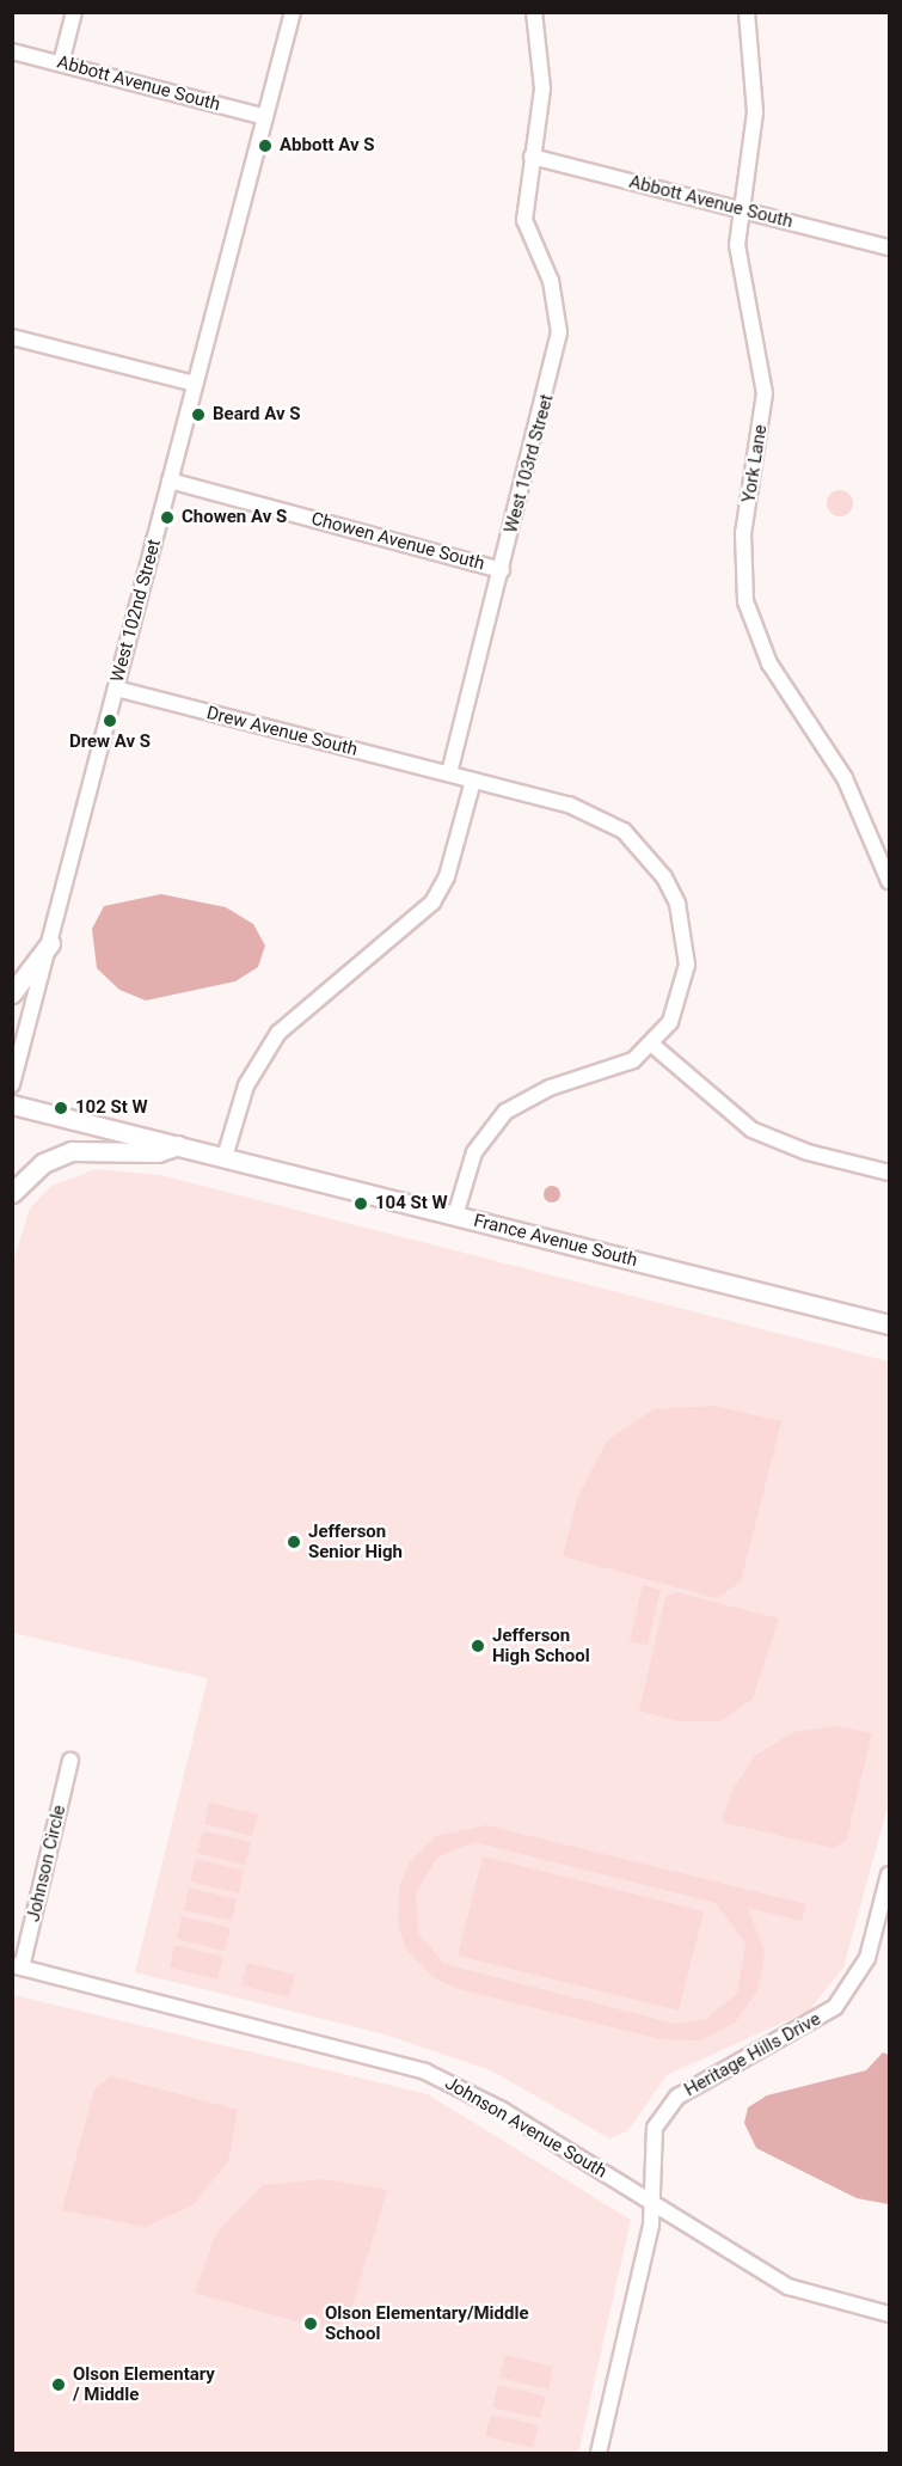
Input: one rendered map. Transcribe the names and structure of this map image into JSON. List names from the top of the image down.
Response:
{
  "streets": {
    "main road": ["France Avenue South"],
    "street": [
      "Abbott Avenue South",
      "West 103rd Street",
      "York Lane",
      "Chowen Avenue South",
      "West 102nd Street",
      "Drew Avenue South",
      "Johnson Circle",
      "Heritage Hills Drive",
      "Johnson Avenue South"
    ]
  },
  "crossings": [
    ["Abbott Avenue South", "West 103rd Street"],
    ["Abbott Avenue South", "York Lane"],
    ["Abbott Avenue South", "West 102nd Street"],
    ["West 103rd Street", "Chowen Avenue South"],
    ["West 103rd Street", "Drew Avenue South"],
    ["Chowen Avenue South", "West 102nd Street"],
    ["West 102nd Street", "Drew Avenue South"],
    ["Johnson Circle", "Johnson Avenue South"],
    ["Heritage Hills Drive", "Johnson Avenue South"]
  ],
  "places": [
    "Abbott Av S",
    "Beard Av S",
    "Chowen Av S",
    "Drew Av S",
    "102 St W",
    "104 St W",
    "Jefferson Senior High",
    "Jefferson High School",
    "Olson Elementary/Middle School",
    "Olson Elementary / Middle"
  ]
}
